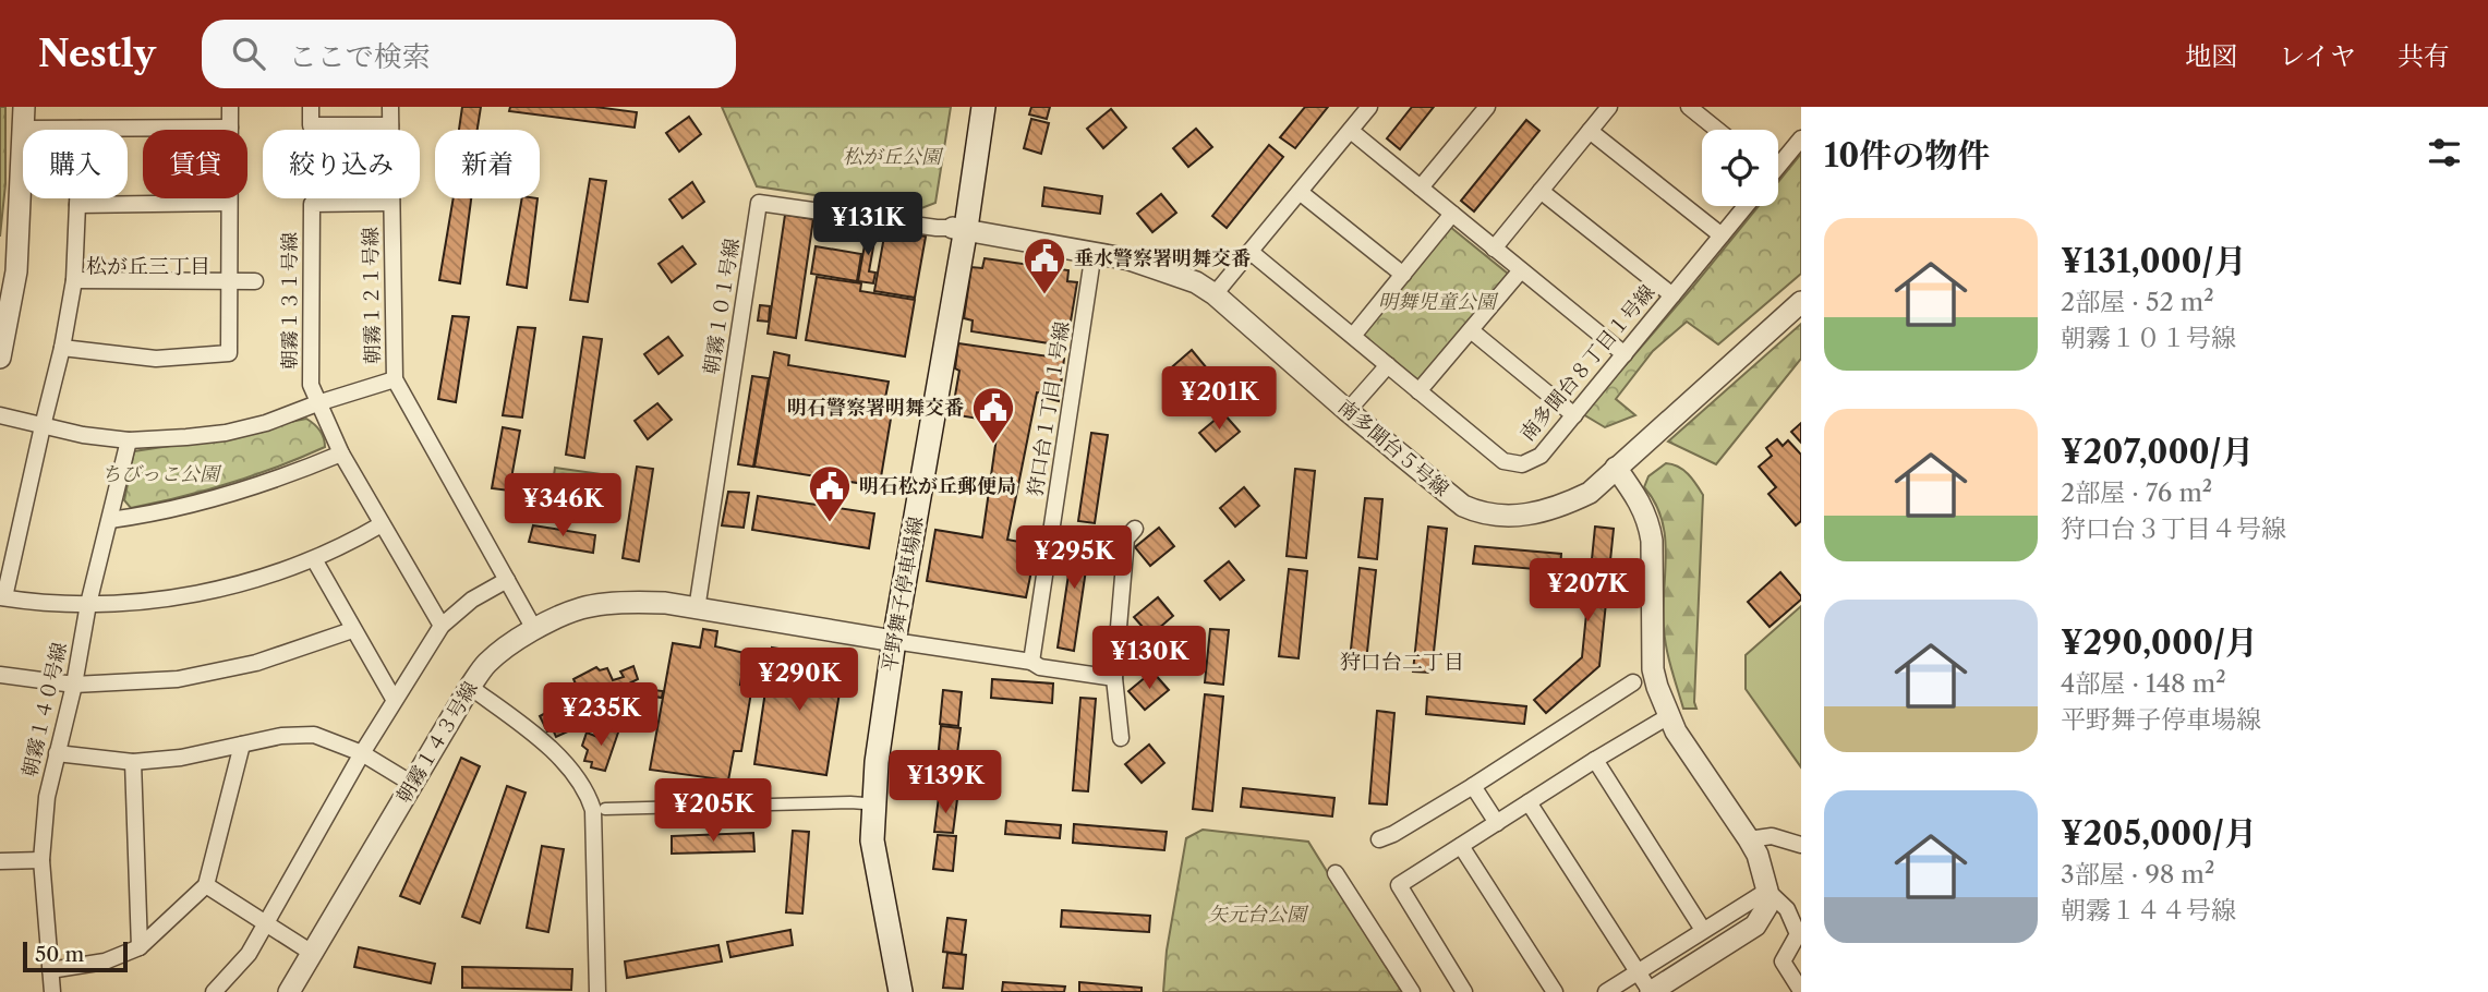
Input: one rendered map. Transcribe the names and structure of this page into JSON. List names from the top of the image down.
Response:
{
  "streets": {
    "main road": ["平野舞子停車場線"],
    "street": [
      "朝霧１２１号線",
      "朝霧１３１号線",
      "朝霧１０１号線",
      "南多聞台８丁目１号線",
      "狩口台１丁目１号線",
      "南多聞台５号線",
      "朝霧１４０号線",
      "朝霧１４３号線"
    ]
  },
  "crossings": [
    ["朝霧１２１号線", "朝霧１３１号線"],
    ["朝霧１２１号線", "朝霧１４３号線"],
    ["朝霧１０１号線", "南多聞台５号線"],
    ["朝霧１０１号線", "平野舞子停車場線"],
    ["朝霧１０１号線", "朝霧１４３号線"],
    ["狩口台１丁目１号線", "南多聞台５号線"],
    ["南多聞台５号線", "平野舞子停車場線"],
    ["平野舞子停車場線", "朝霧１４３号線"]
  ],
  "districts": ["松が丘三丁目", "狩口台二丁目"],
  "parks": [
    "松が丘公園",
    "明舞児童公園",
    "ちびっこ公園",
    "矢元台公園"
  ],
  "places": {
    "public building": ["垂水警察署明舞交番", "明石警察署明舞交番", "明石松が丘郵便局"]
  },
  "scale_bar": "50 m",
  "page": {
    "header": "Nestly",
    "search": "ここで検索",
    "nav": ["地図", "レイヤ", "共有"],
    "heading": "10件の物件",
    "chip": [
      "購入",
      "賃貸",
      "絞り込み",
      "新着"
    ],
    "price": [
      "¥131K",
      "¥201K",
      "¥346K",
      "¥295K",
      "¥207K",
      "¥130K",
      "¥290K",
      "¥235K",
      "¥139K",
      "¥205K"
    ],
    "list": [
      {
        "name": "¥131,000/月",
        "note": "2部屋 · 52 m² · 朝霧１０１号線"
      },
      {
        "name": "¥207,000/月",
        "note": "2部屋 · 76 m² · 狩口台３丁目４号線"
      },
      {
        "name": "¥290,000/月",
        "note": "4部屋 · 148 m² · 平野舞子停車場線"
      },
      {
        "name": "¥205,000/月",
        "note": "3部屋 · 98 m² · 朝霧１４４号線"
      }
    ],
    "scale": "50 m"
  }
}
